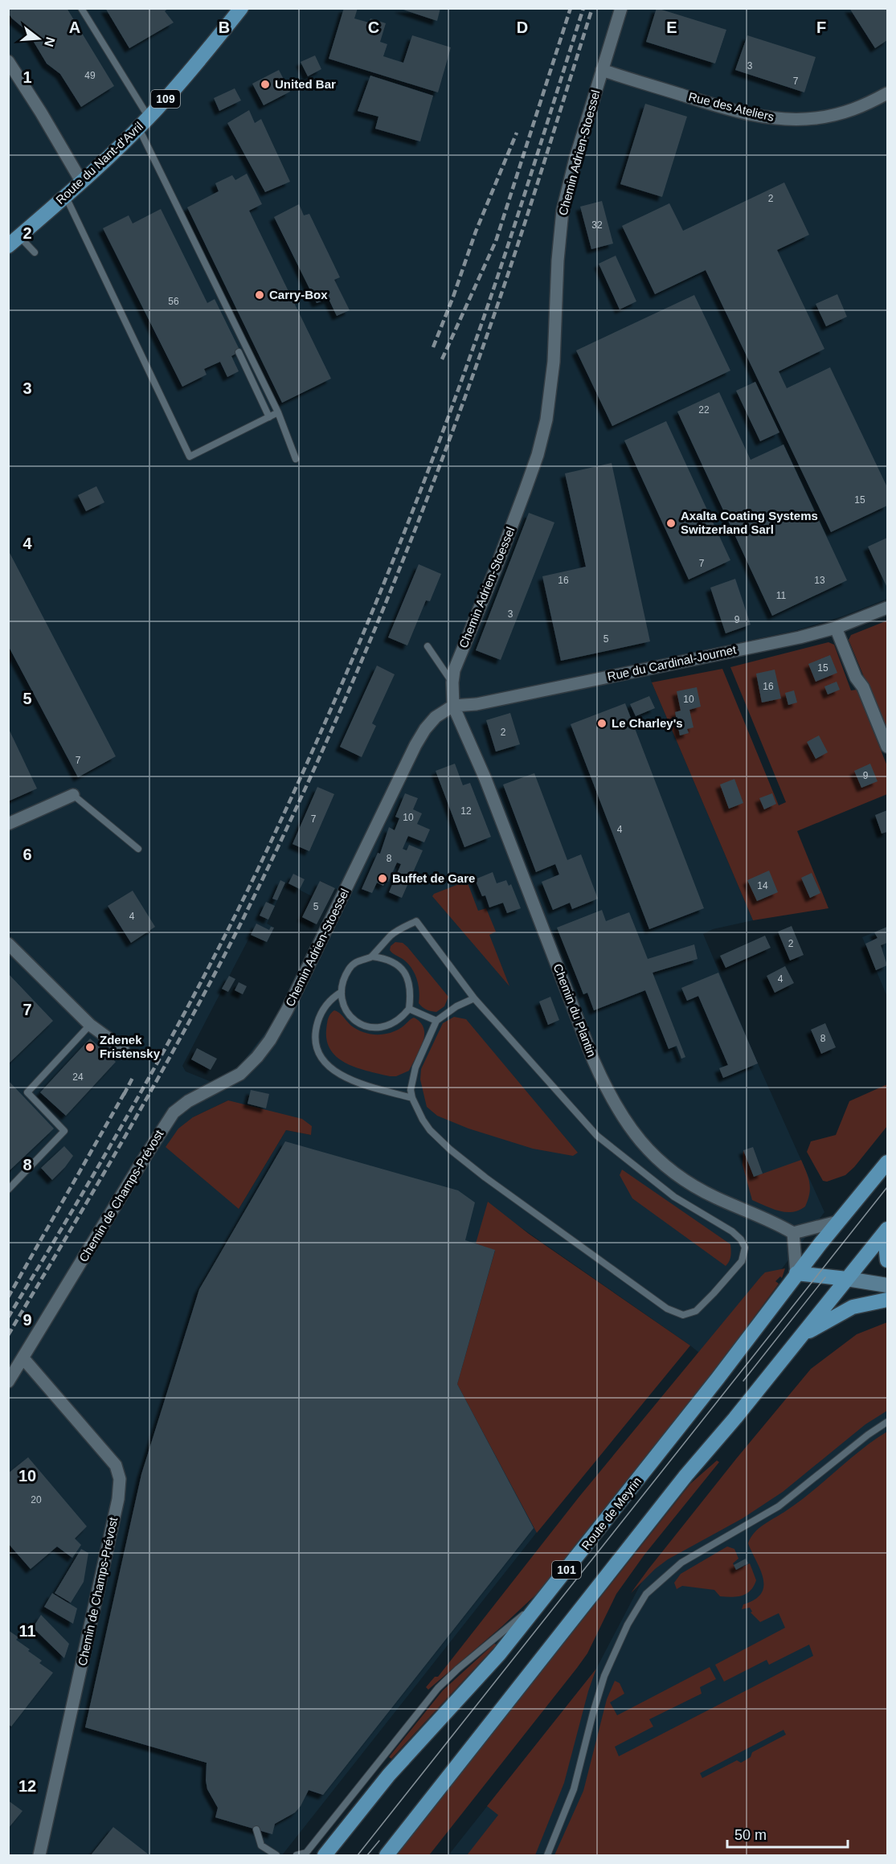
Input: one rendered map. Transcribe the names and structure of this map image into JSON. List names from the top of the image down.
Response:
{
  "streets": {
    "main road": [
      "109",
      "Route du Nant-d'Avril",
      "Route de Meyrin",
      "101"
    ],
    "street": [
      "Rue des Ateliers",
      "Chemin Adrien-Stoessel",
      "Rue du Cardinal-Journet",
      "Chemin du Plantin",
      "Chemin de Champs-Prévost"
    ]
  },
  "crossings": [
    ["Rue des Ateliers", "Chemin Adrien-Stoessel"],
    ["Chemin Adrien-Stoessel", "Rue du Cardinal-Journet"],
    ["Chemin Adrien-Stoessel", "Chemin du Plantin"],
    ["Chemin Adrien-Stoessel", "Chemin de Champs-Prévost"],
    ["Rue du Cardinal-Journet", "Chemin du Plantin"]
  ],
  "places": [
    "United Bar",
    "Carry-Box",
    "Axalta Coating Systems Switzerland Sarl",
    "Le Charley's",
    "Buffet de Gare",
    "Zdenek Fristensky"
  ],
  "house_numbers": [
    "3",
    "49",
    "7",
    "2",
    "32",
    "56",
    "22",
    "15",
    "7",
    "16",
    "13",
    "11",
    "3",
    "9",
    "5",
    "15",
    "16",
    "10",
    "2",
    "7",
    "9",
    "12",
    "10",
    "7",
    "4",
    "8",
    "14",
    "5",
    "4",
    "2",
    "4",
    "8",
    "24",
    "20"
  ],
  "scale_bar": "50 m",
  "north": "right",
  "grid": {
    "columns": [
      "A",
      "B",
      "C",
      "D",
      "E",
      "F"
    ],
    "rows": [
      "1",
      "2",
      "3",
      "4",
      "5",
      "6",
      "7",
      "8",
      "9",
      "10",
      "11",
      "12"
    ]
  }
}
